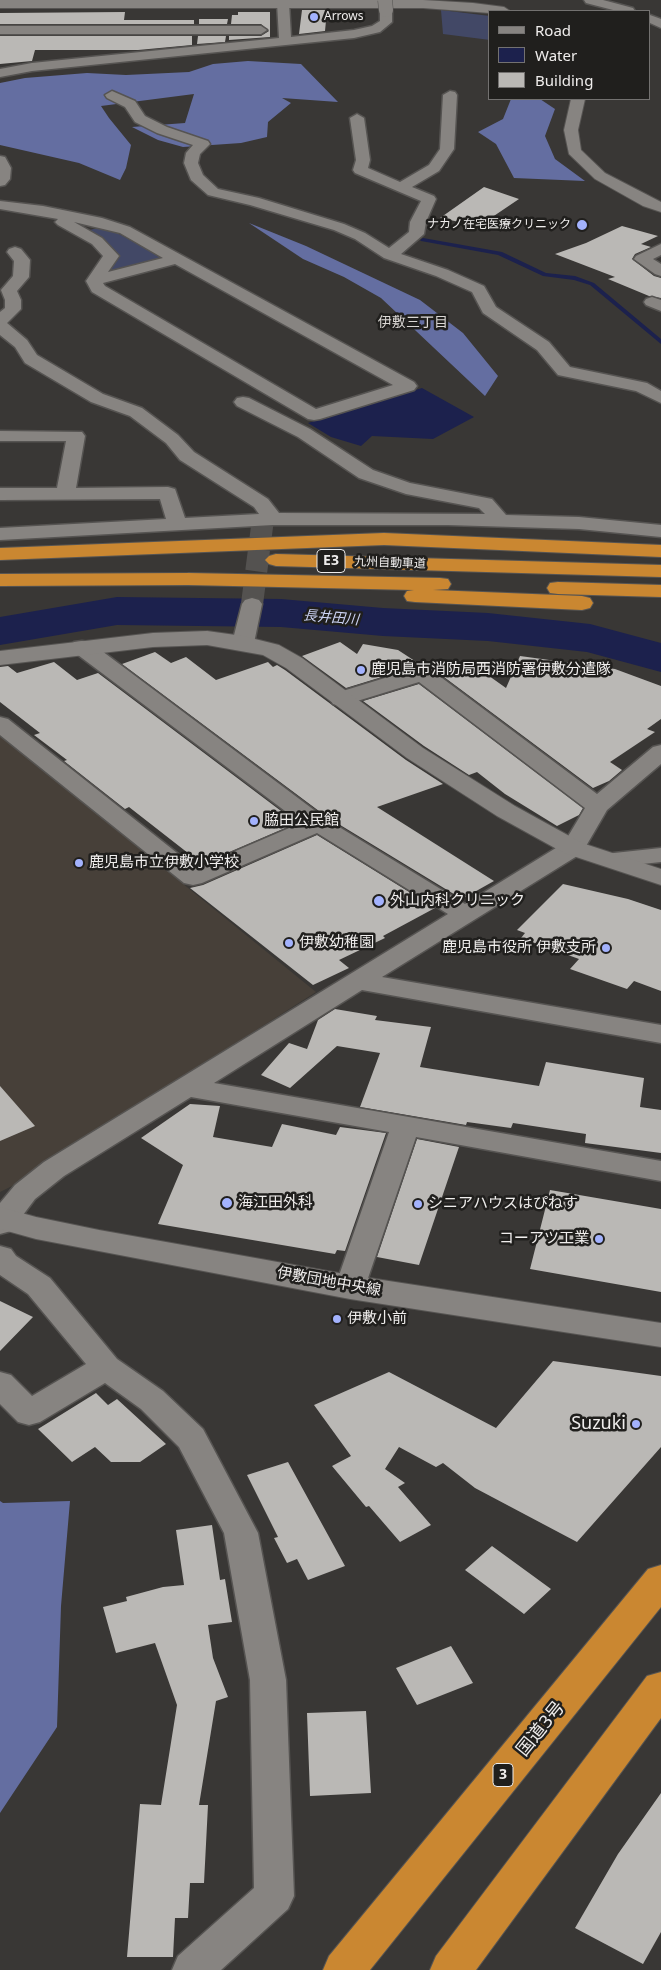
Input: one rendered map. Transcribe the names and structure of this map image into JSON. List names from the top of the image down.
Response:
{
  "streets": {
    "highway": [
      "E3",
      "九州自動車道",
      "国道3号",
      "3"
    ],
    "street": ["伊敷団地中央線"]
  },
  "districts": ["伊敷三丁目"],
  "water": ["長井田川"],
  "places": [
    "Arrows",
    "ナカノ在宅医療クリニック",
    "鹿児島市消防局西消防署伊敷分遣隊",
    "脇田公民館",
    "鹿児島市立伊敷小学校",
    "外山内科クリニック",
    "伊敷幼稚園",
    "鹿児島市役所 伊敷支所",
    "海江田外科",
    "シニアハウスはぴねす",
    "コーアツ工業",
    "伊敷小前",
    "Suzuki"
  ],
  "legend": ["Road", "Water", "Building"]
}
